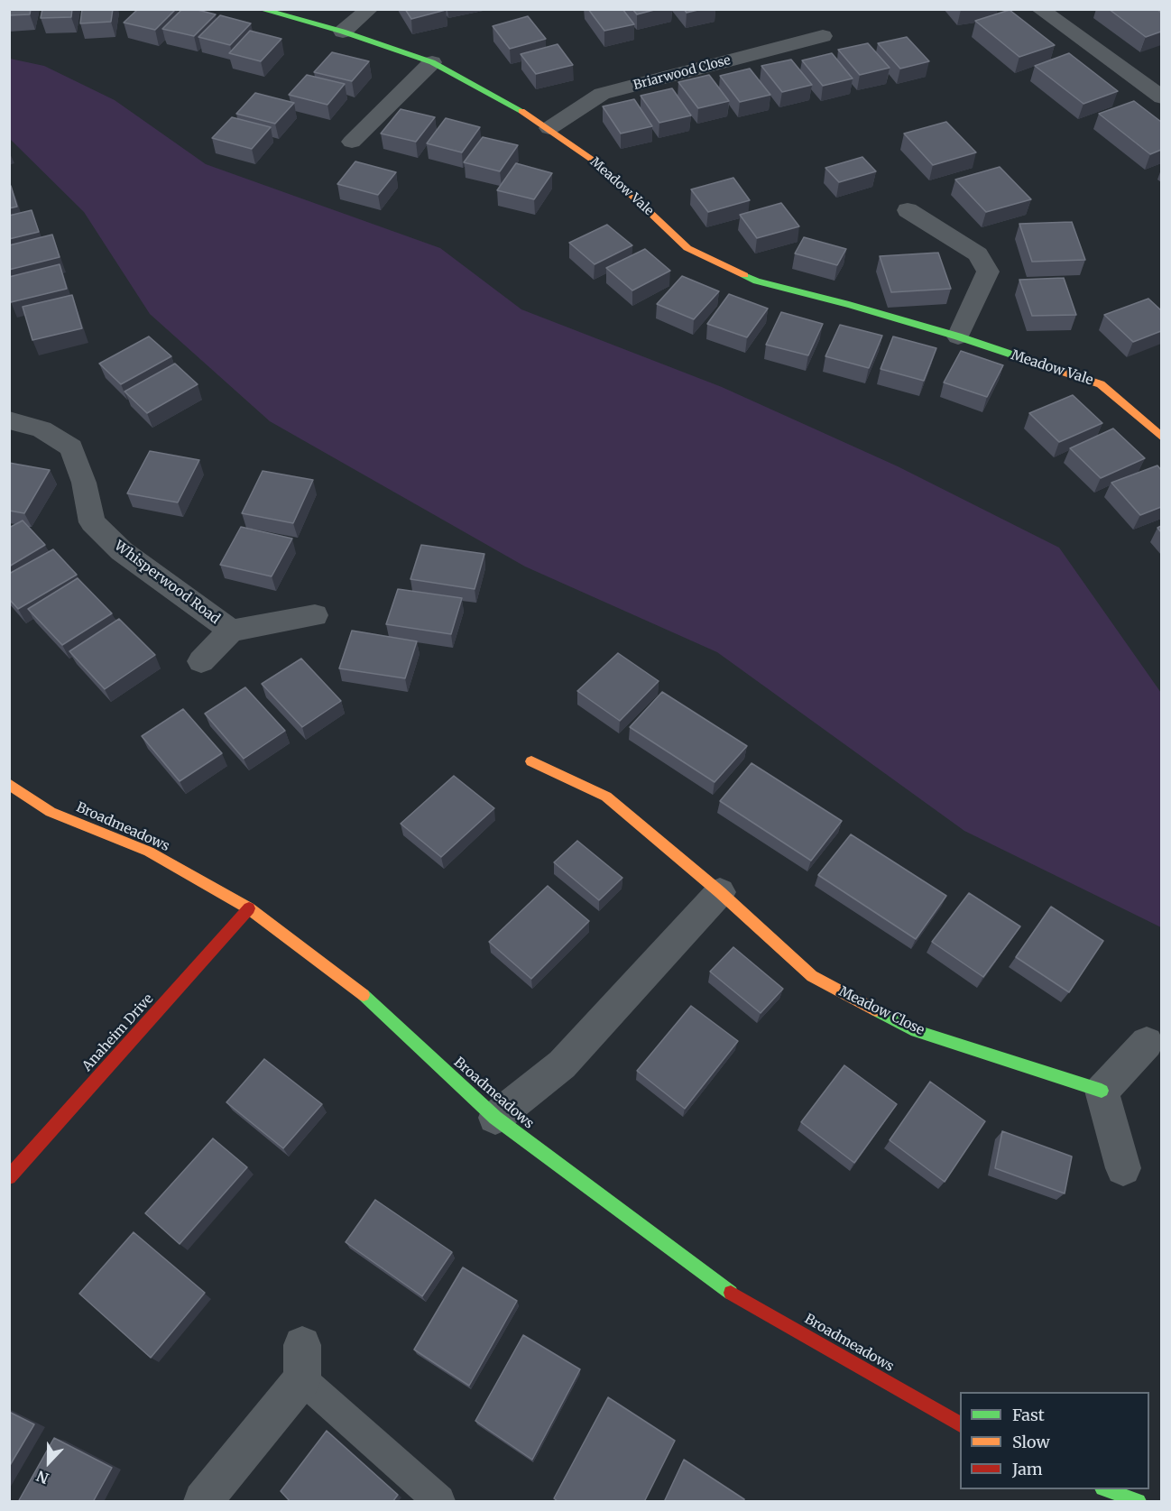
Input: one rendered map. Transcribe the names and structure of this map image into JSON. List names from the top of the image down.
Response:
{
  "streets": {
    "street": [
      "Briarwood Close",
      "Meadow Vale",
      "Whisperwood Road",
      "Broadmeadows",
      "Meadow Close",
      "Anaheim Drive"
    ]
  },
  "crossings": [
    ["Briarwood Close", "Meadow Vale"],
    ["Broadmeadows", "Anaheim Drive"]
  ],
  "legend": ["Fast", "Slow", "Jam"],
  "north": "bottom"
}
